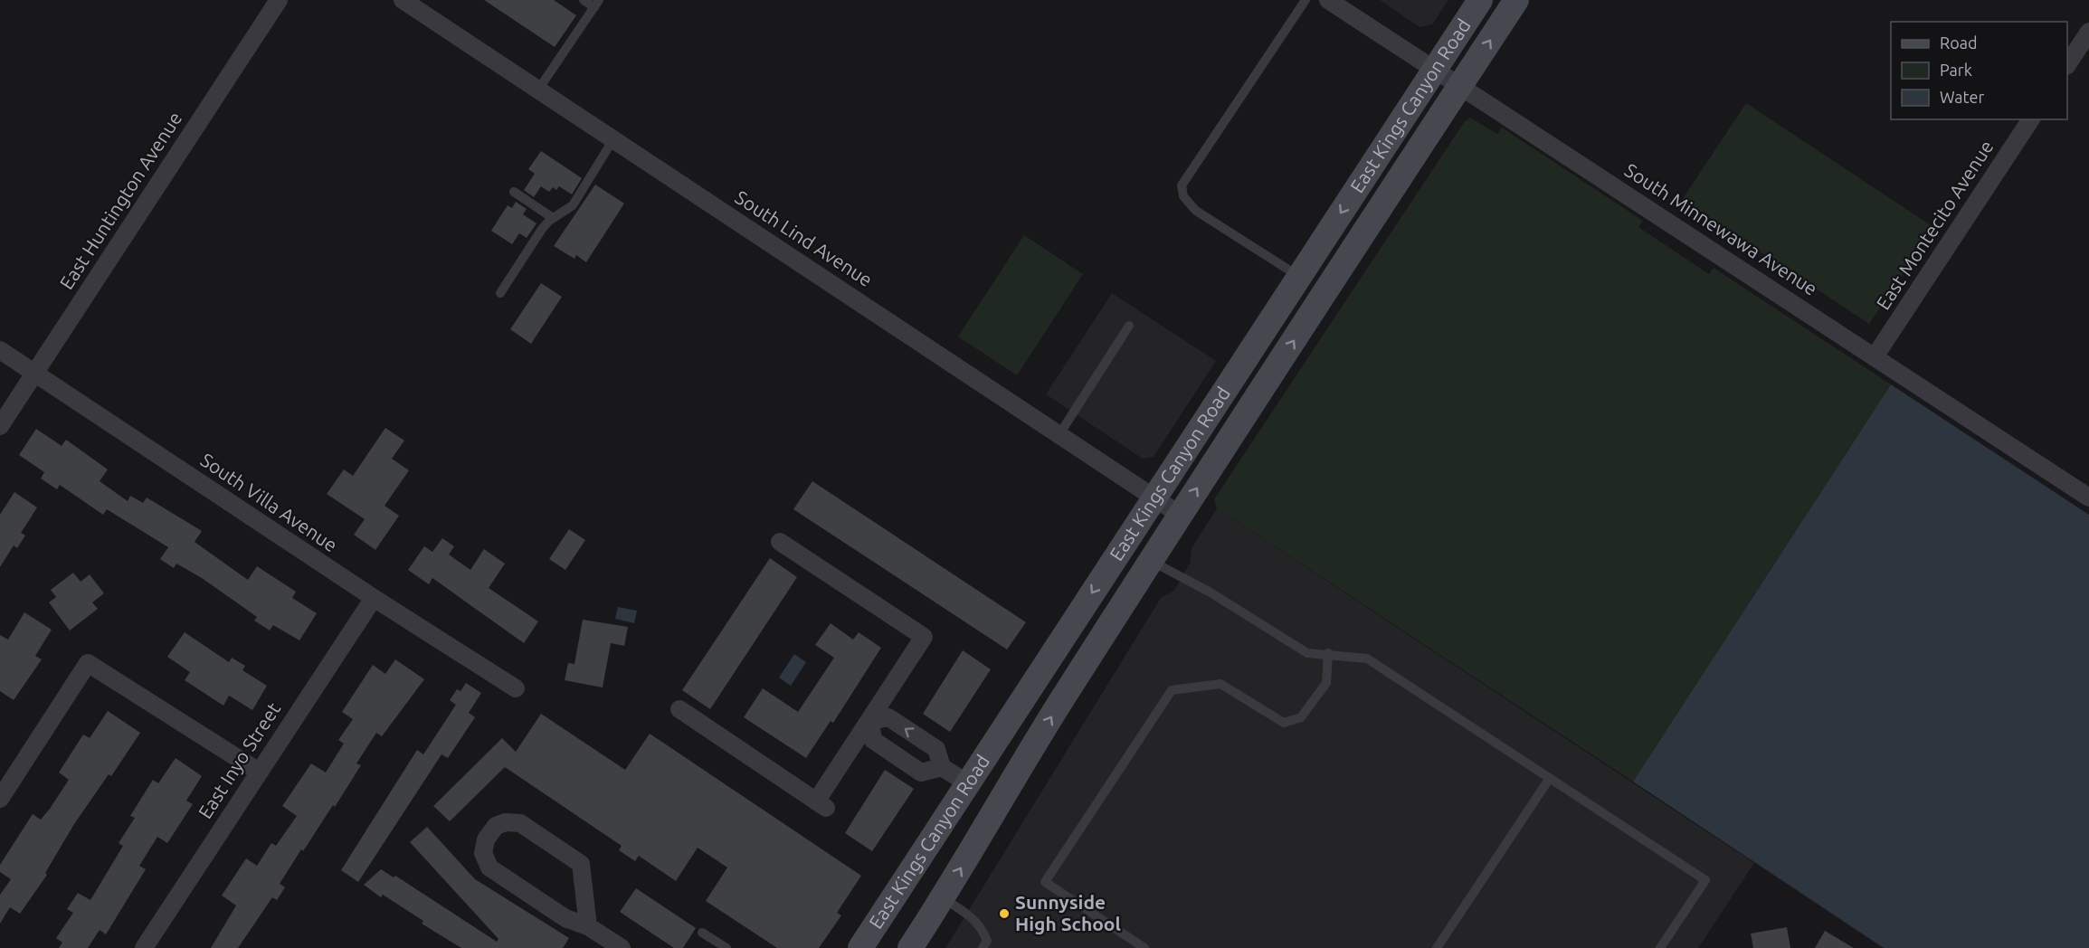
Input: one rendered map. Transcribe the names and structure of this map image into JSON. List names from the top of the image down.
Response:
{
  "streets": {
    "main road": ["East Kings Canyon Road"],
    "street": [
      "East Huntington Avenue",
      "East Montecito Avenue",
      "South Minnewawa Avenue",
      "South Lind Avenue",
      "South Villa Avenue",
      "East Inyo Street"
    ]
  },
  "crossings": [
    ["East Kings Canyon Road", "South Minnewawa Avenue"],
    ["East Kings Canyon Road", "South Lind Avenue"],
    ["East Huntington Avenue", "South Villa Avenue"],
    ["East Montecito Avenue", "South Minnewawa Avenue"],
    ["South Villa Avenue", "East Inyo Street"]
  ],
  "places": ["Sunnyside High School"],
  "legend": ["Road", "Park", "Water"]
}
